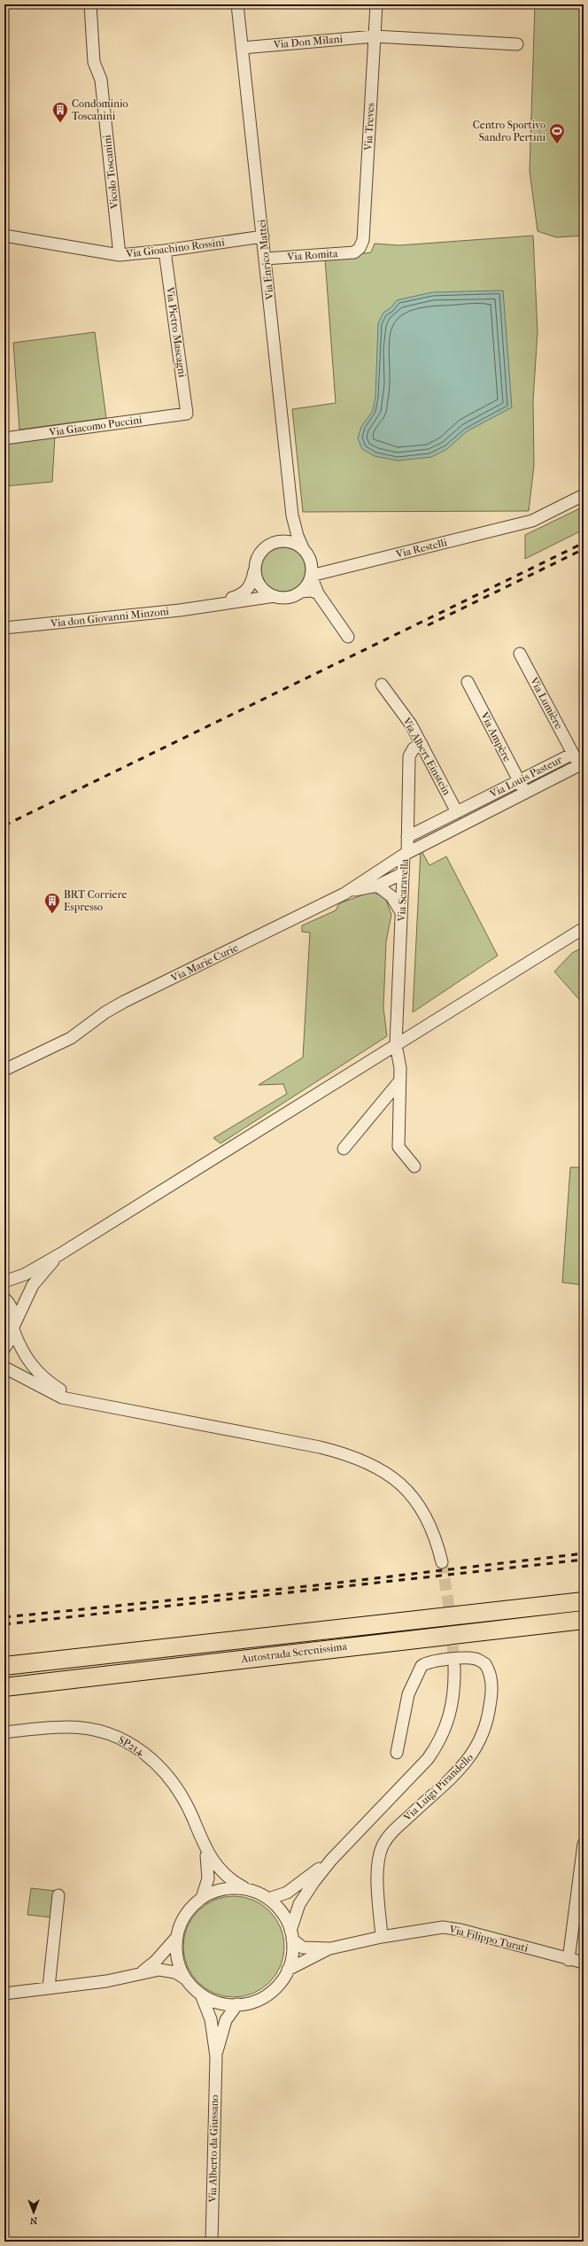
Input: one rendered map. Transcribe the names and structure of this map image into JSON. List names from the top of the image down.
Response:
{
  "streets": {
    "highway": ["Autostrada Serenissima"],
    "street": [
      "Via Don Milani",
      "Via Treves",
      "Vicolo Toscanini",
      "Via Gioachino Rossini",
      "Via Romita",
      "Via Enrico Mattei",
      "Via Pietro Mascagni",
      "Via Giacomo Puccini",
      "Via Restelli",
      "Via don Giovanni Minzoni",
      "Via Lumière",
      "Via Ampère",
      "Via Albert Einstein",
      "Via Louis Pasteur",
      "Via Scaravella",
      "Via Marie Curie",
      "SP214",
      "Via Luigi Pirandello",
      "Via Filippo Turati",
      "Via Alberto da Giussano"
    ]
  },
  "crossings": [
    ["Via Don Milani", "Via Treves"],
    ["Via Don Milani", "Via Enrico Mattei"],
    ["Via Treves", "Via Romita"],
    ["Vicolo Toscanini", "Via Gioachino Rossini"],
    ["Via Gioachino Rossini", "Via Enrico Mattei"],
    ["Via Gioachino Rossini", "Via Pietro Mascagni"],
    ["Via Romita", "Via Enrico Mattei"],
    ["Via Enrico Mattei", "Via Restelli"],
    ["Via Enrico Mattei", "Via don Giovanni Minzoni"],
    ["Via Pietro Mascagni", "Via Giacomo Puccini"],
    ["Via Restelli", "Via don Giovanni Minzoni"],
    ["Via Lumière", "Via Louis Pasteur"],
    ["Via Ampère", "Via Louis Pasteur"],
    ["Via Albert Einstein", "Via Louis Pasteur"],
    ["Via Albert Einstein", "Via Scaravella"],
    ["Via Louis Pasteur", "Via Scaravella"],
    ["Via Louis Pasteur", "Via Marie Curie"],
    ["Via Scaravella", "Via Marie Curie"],
    ["SP214", "Via Filippo Turati"],
    ["SP214", "Via Alberto da Giussano"],
    ["Via Luigi Pirandello", "Via Filippo Turati"],
    ["Via Filippo Turati", "Via Alberto da Giussano"]
  ],
  "places": {
    "building": ["Condominio Toscanini", "BRT Corriere Espresso"],
    "sports": ["Centro Sportivo Sandro Pertini"]
  },
  "north": "bottom"
}
